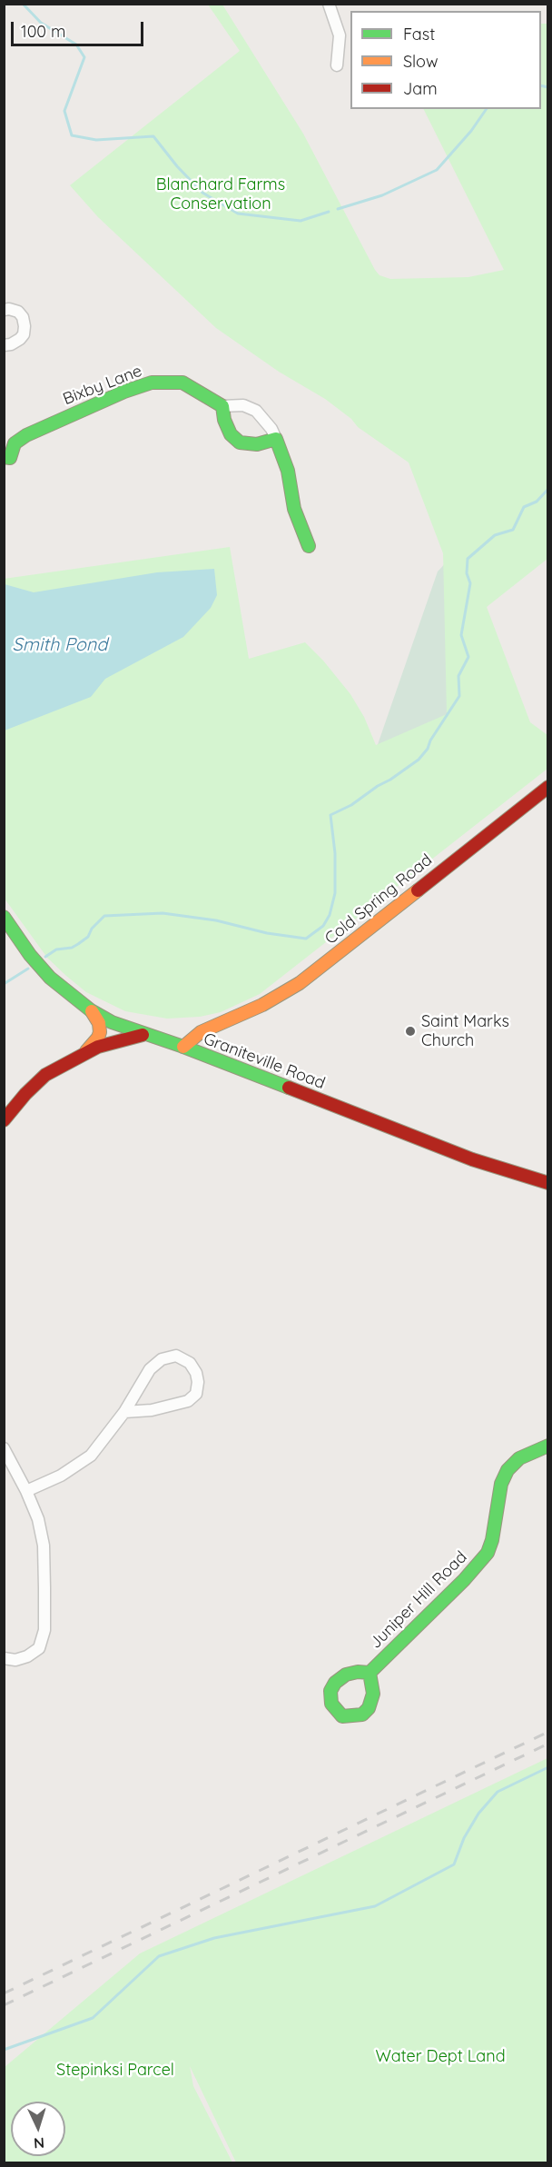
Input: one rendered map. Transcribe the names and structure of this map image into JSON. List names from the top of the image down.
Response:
{
  "streets": {
    "street": [
      "Bixby Lane",
      "Cold Spring Road",
      "Graniteville Road",
      "Juniper Hill Road"
    ]
  },
  "crossings": [
    ["Cold Spring Road", "Graniteville Road"]
  ],
  "water": ["Smith Pond"],
  "parks": ["Blanchard Farms Conservation", "Water Dept Land", "Stepinksi Parcel"],
  "places": ["Saint Marks Church"],
  "legend": ["Fast", "Slow", "Jam"],
  "scale_bar": "100 m",
  "north": "bottom"
}
